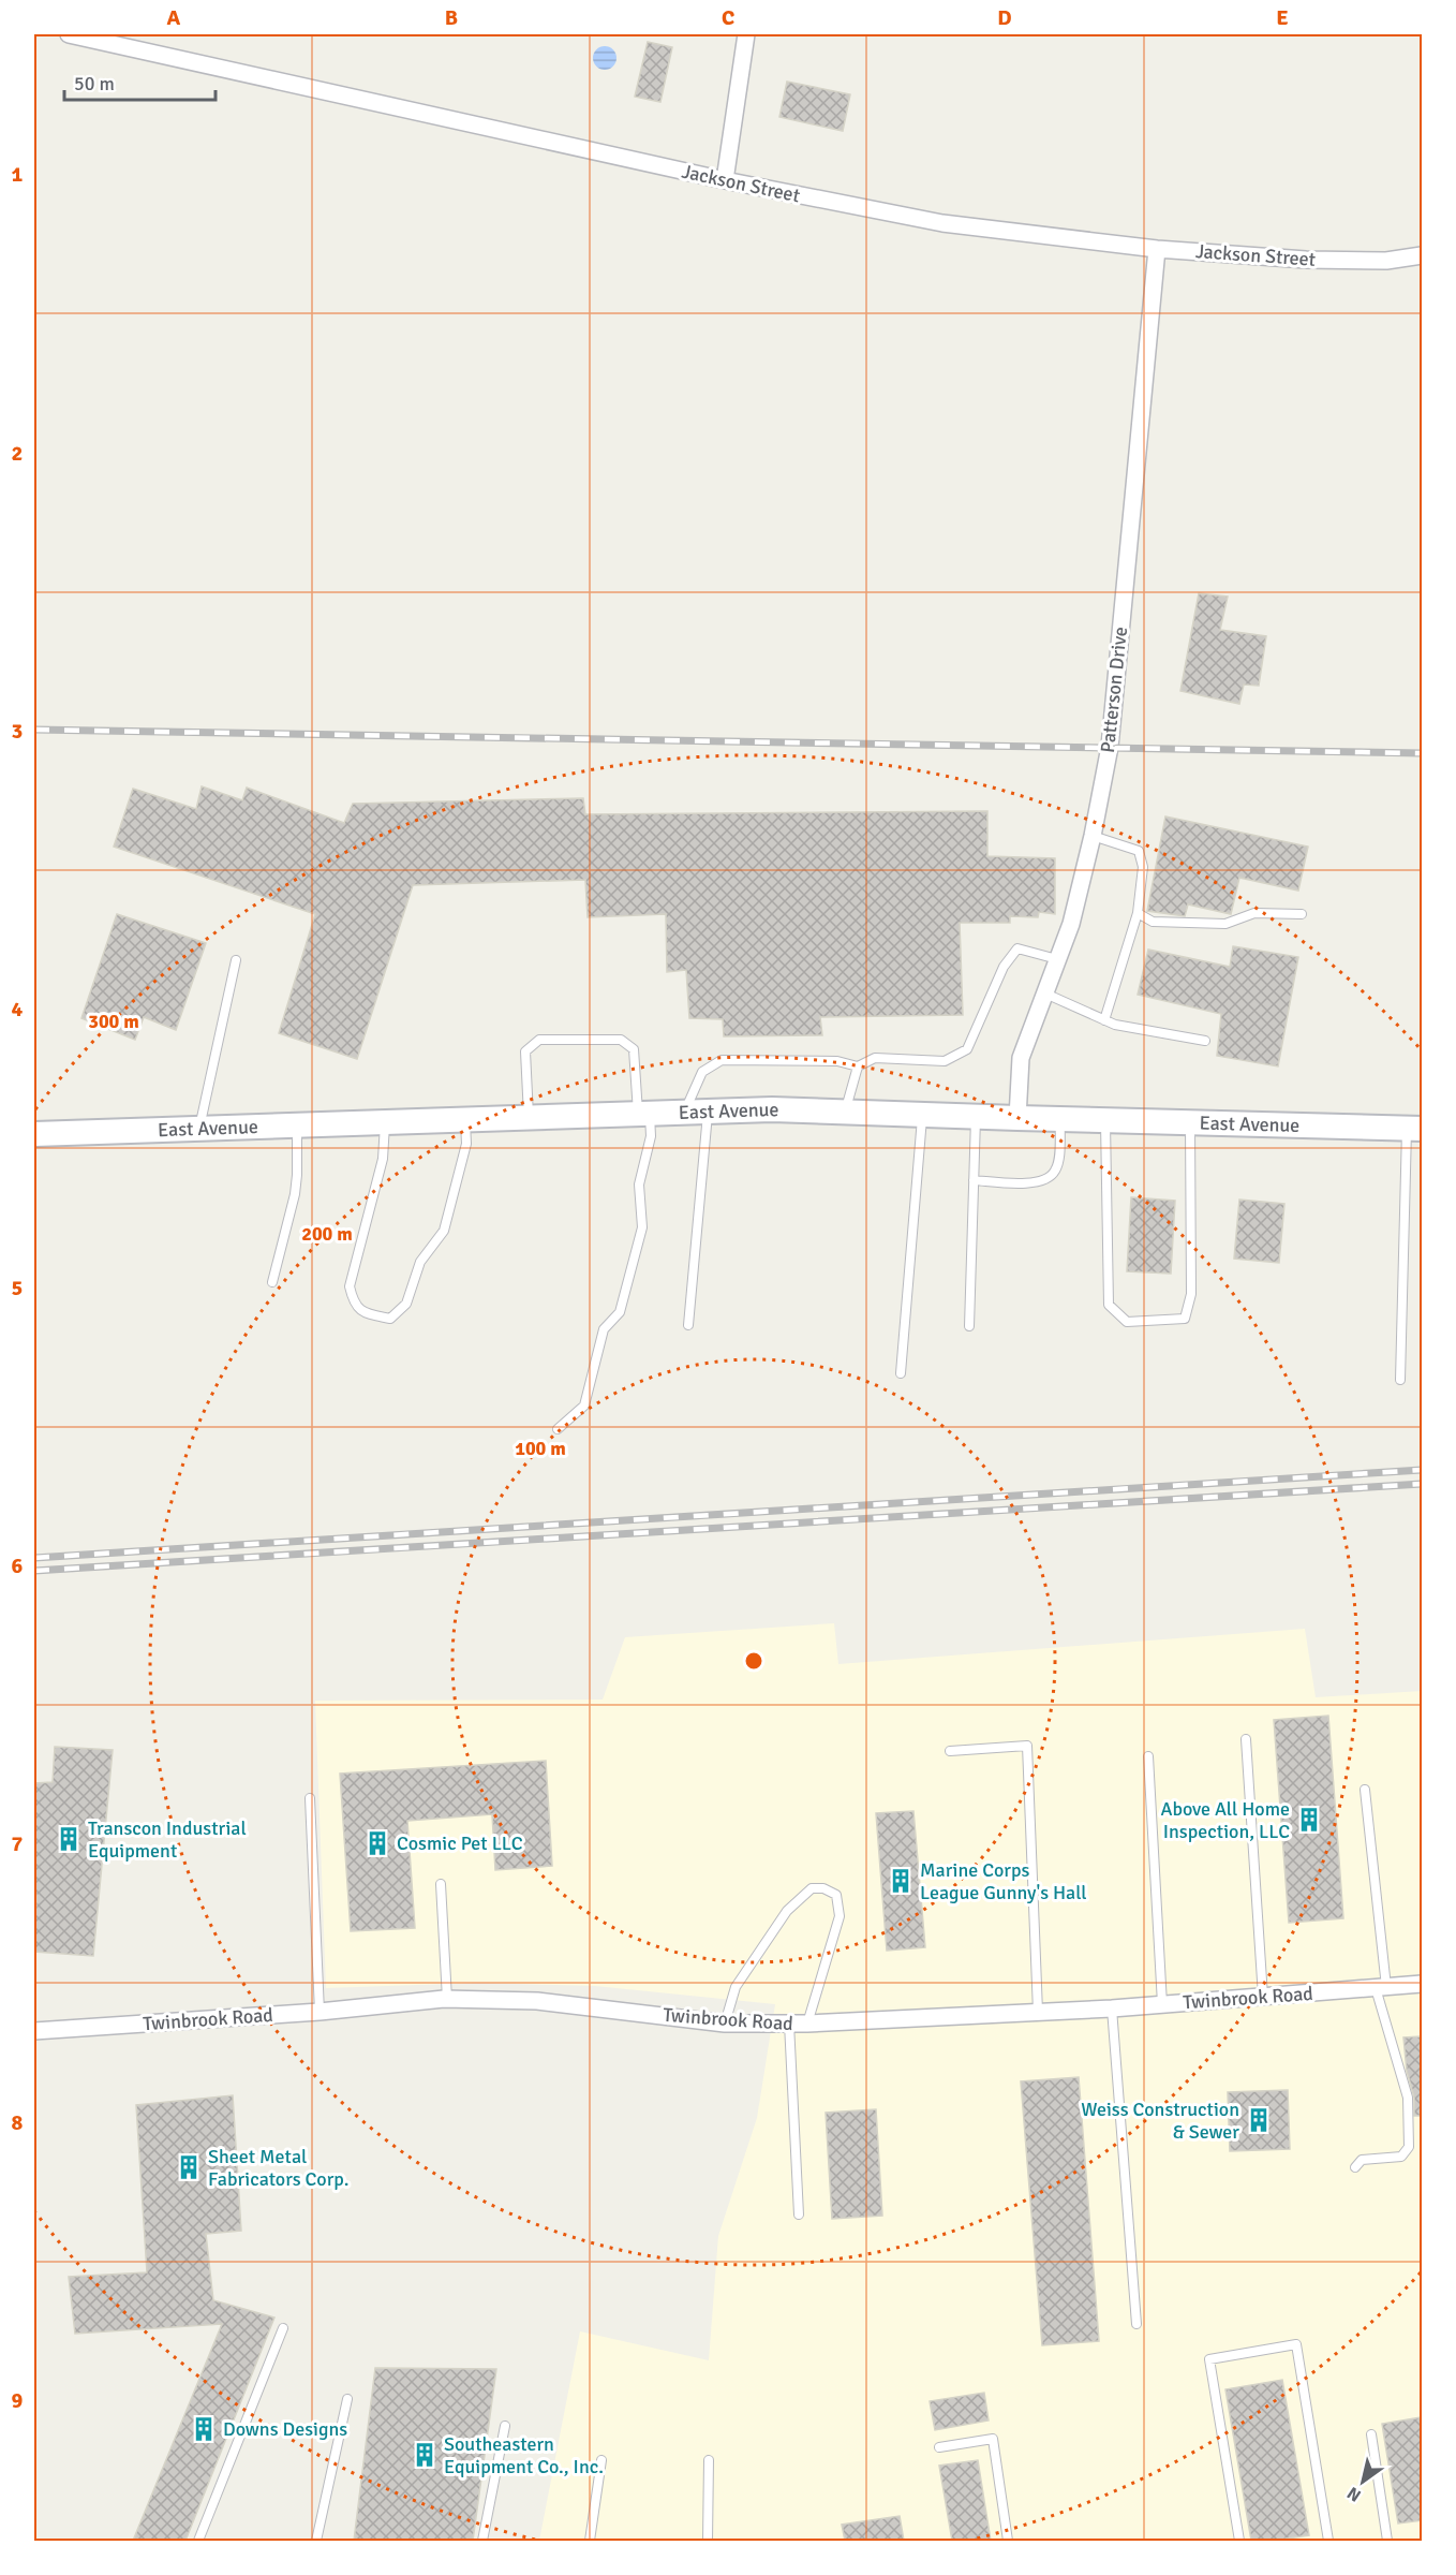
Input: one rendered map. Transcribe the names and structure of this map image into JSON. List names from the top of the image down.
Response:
{
  "streets": {
    "street": [
      "Jackson Street",
      "Patterson Drive",
      "East Avenue",
      "Twinbrook Road"
    ]
  },
  "crossings": [
    ["Jackson Street", "Patterson Drive"],
    ["Patterson Drive", "East Avenue"]
  ],
  "places": {
    "building": [
      "Above All Home Inspection, LLC",
      "Transcon Industrial Equipment",
      "Cosmic Pet LLC",
      "Marine Corps League Gunny's Hall",
      "Weiss Construction & Sewer",
      "Sheet Metal Fabricators Corp.",
      "Downs Designs",
      "Southeastern Equipment Co., Inc."
    ]
  },
  "scale_bar": "50 m",
  "north": "bottom left",
  "grid": {
    "columns": [
      "A",
      "B",
      "C",
      "D",
      "E"
    ],
    "rows": [
      "1",
      "2",
      "3",
      "4",
      "5",
      "6",
      "7",
      "8",
      "9"
    ]
  },
  "rings": ["300 m", "200 m", "100 m"]
}
